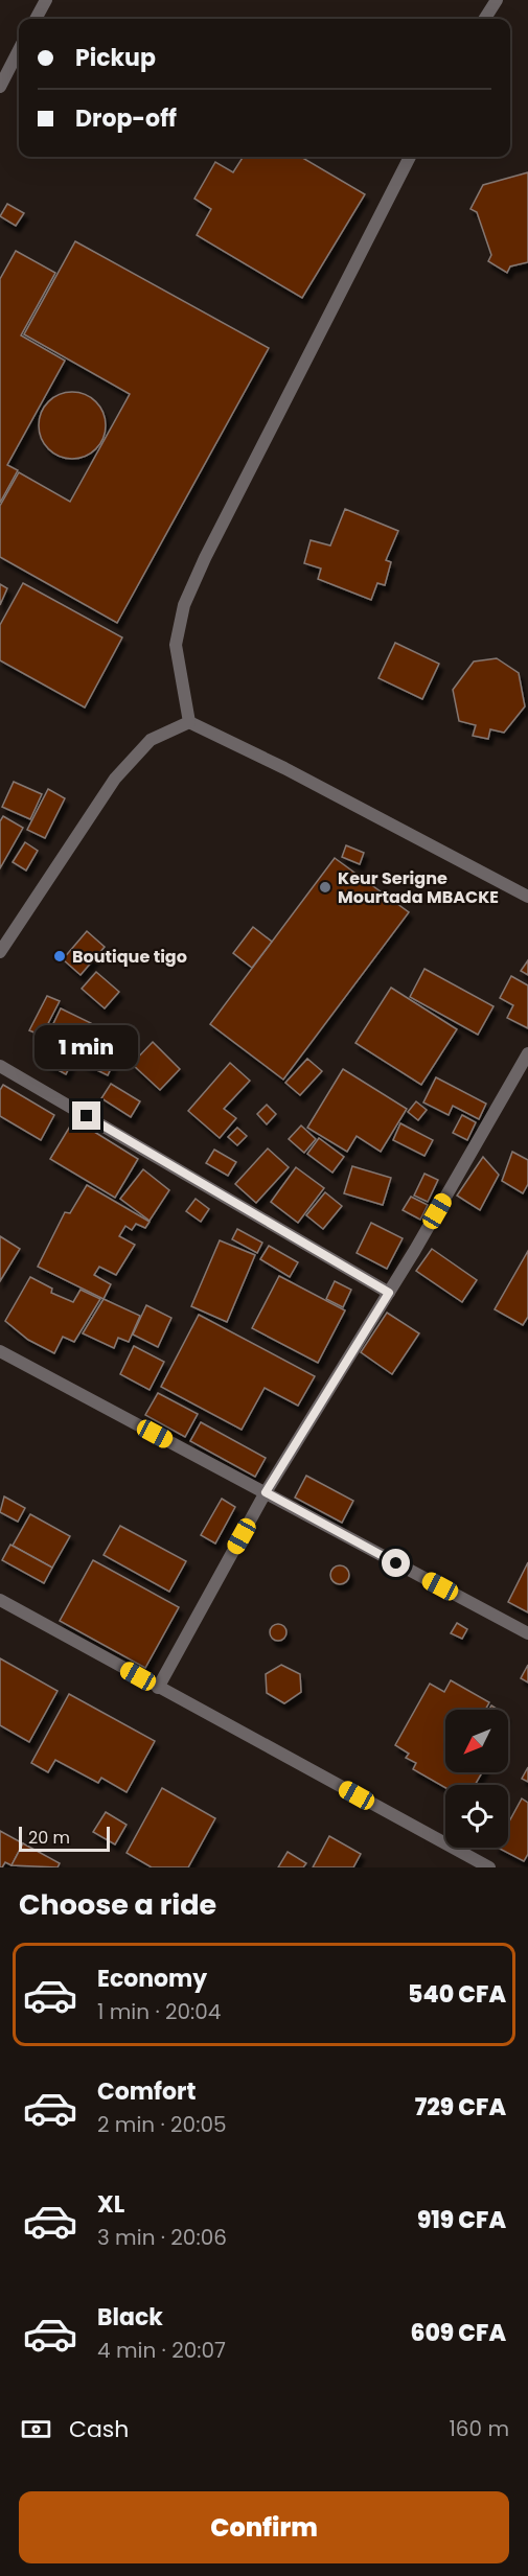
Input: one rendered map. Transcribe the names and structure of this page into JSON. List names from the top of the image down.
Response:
{
  "places": ["Keur Serigne Mourtada MBACKE", "Boutique tigo"],
  "scale_bar": "20 m",
  "north": "bottom left",
  "page": {
    "banner": ["Pickup", "Drop-off"],
    "bubble": "1 min",
    "scale": "20 m",
    "heading": "Choose a ride",
    "list": [
      {
        "name": "Economy",
        "note": "1 min · 20:04",
        "value": "540 CFA"
      },
      {
        "name": "Comfort",
        "note": "2 min · 20:05",
        "value": "729 CFA"
      },
      {
        "name": "XL",
        "note": "3 min · 20:06",
        "value": "919 CFA"
      },
      {
        "name": "Black",
        "note": "4 min · 20:07",
        "value": "609 CFA"
      }
    ],
    "pay": ["Cash", "160 m"],
    "buttons": "Confirm"
  }
}
